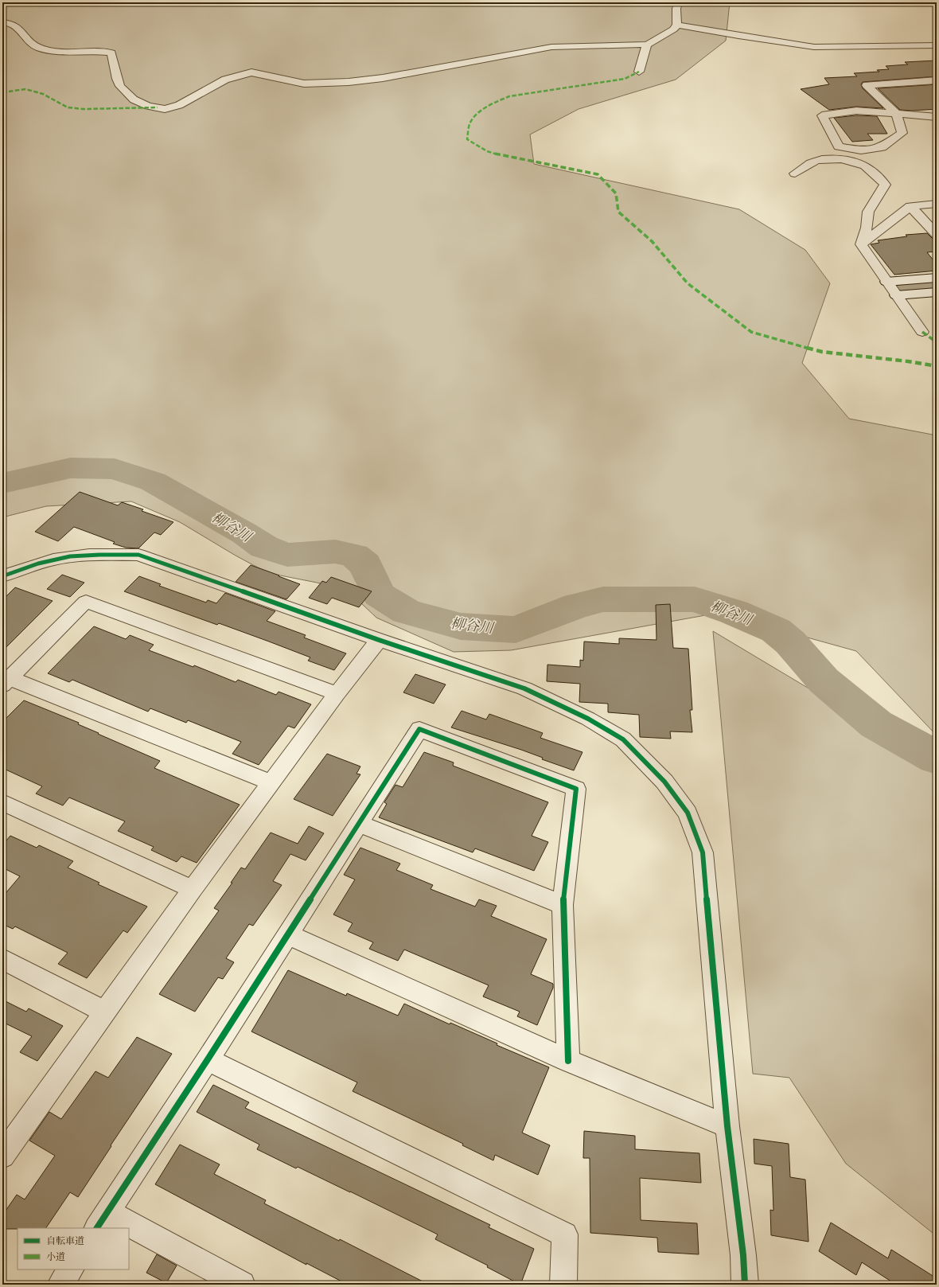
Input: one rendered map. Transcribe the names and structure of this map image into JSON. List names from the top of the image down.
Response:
{
  "water": ["柳谷川"],
  "legend": ["自転車道", "小道"]
}
